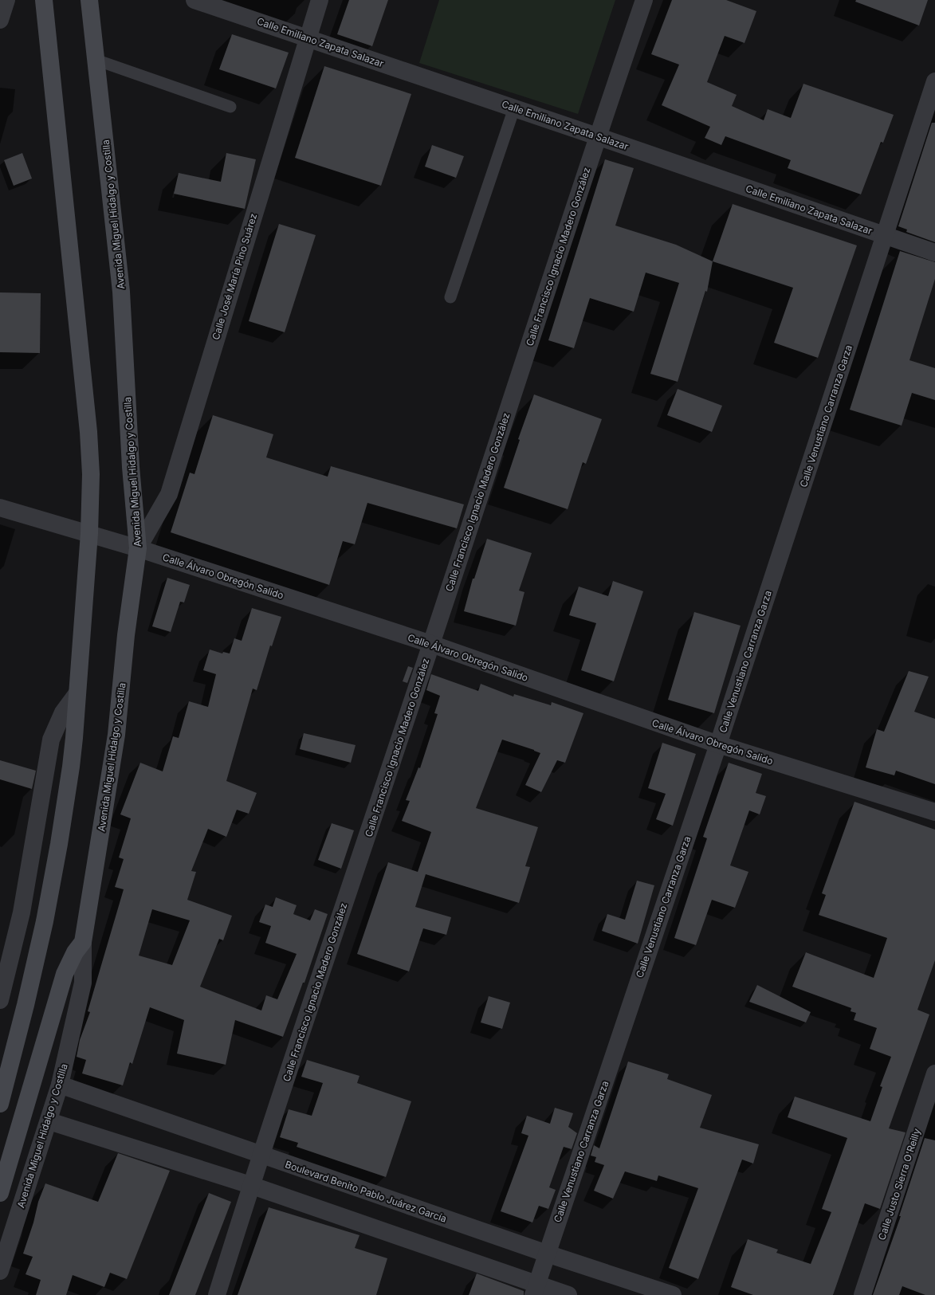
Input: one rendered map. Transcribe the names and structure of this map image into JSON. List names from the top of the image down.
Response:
{
  "streets": {
    "main road": ["Avenida Miguel Hidalgo y Costilla"],
    "street": [
      "Calle Emiliano Zapata Salazar",
      "Calle Francisco Ignacio Madero González",
      "Calle José María Pino Suárez",
      "Calle Venustiano Carranza Garza",
      "Calle Álvaro Obregón Salido",
      "Calle Justo Sierra O'Reilly",
      "Boulevard Benito Pablo Juárez García"
    ]
  },
  "crossings": [
    ["Calle Emiliano Zapata Salazar", "Calle Francisco Ignacio Madero González"],
    ["Calle Emiliano Zapata Salazar", "Calle José María Pino Suárez"],
    ["Calle Emiliano Zapata Salazar", "Calle Venustiano Carranza Garza"],
    ["Avenida Miguel Hidalgo y Costilla", "Calle José María Pino Suárez"],
    ["Avenida Miguel Hidalgo y Costilla", "Calle Álvaro Obregón Salido"],
    ["Avenida Miguel Hidalgo y Costilla", "Boulevard Benito Pablo Juárez García"],
    ["Calle Francisco Ignacio Madero González", "Calle Álvaro Obregón Salido"],
    ["Calle Francisco Ignacio Madero González", "Boulevard Benito Pablo Juárez García"],
    ["Calle José María Pino Suárez", "Calle Álvaro Obregón Salido"],
    ["Calle Venustiano Carranza Garza", "Calle Álvaro Obregón Salido"],
    ["Calle Venustiano Carranza Garza", "Boulevard Benito Pablo Juárez García"]
  ]
}
